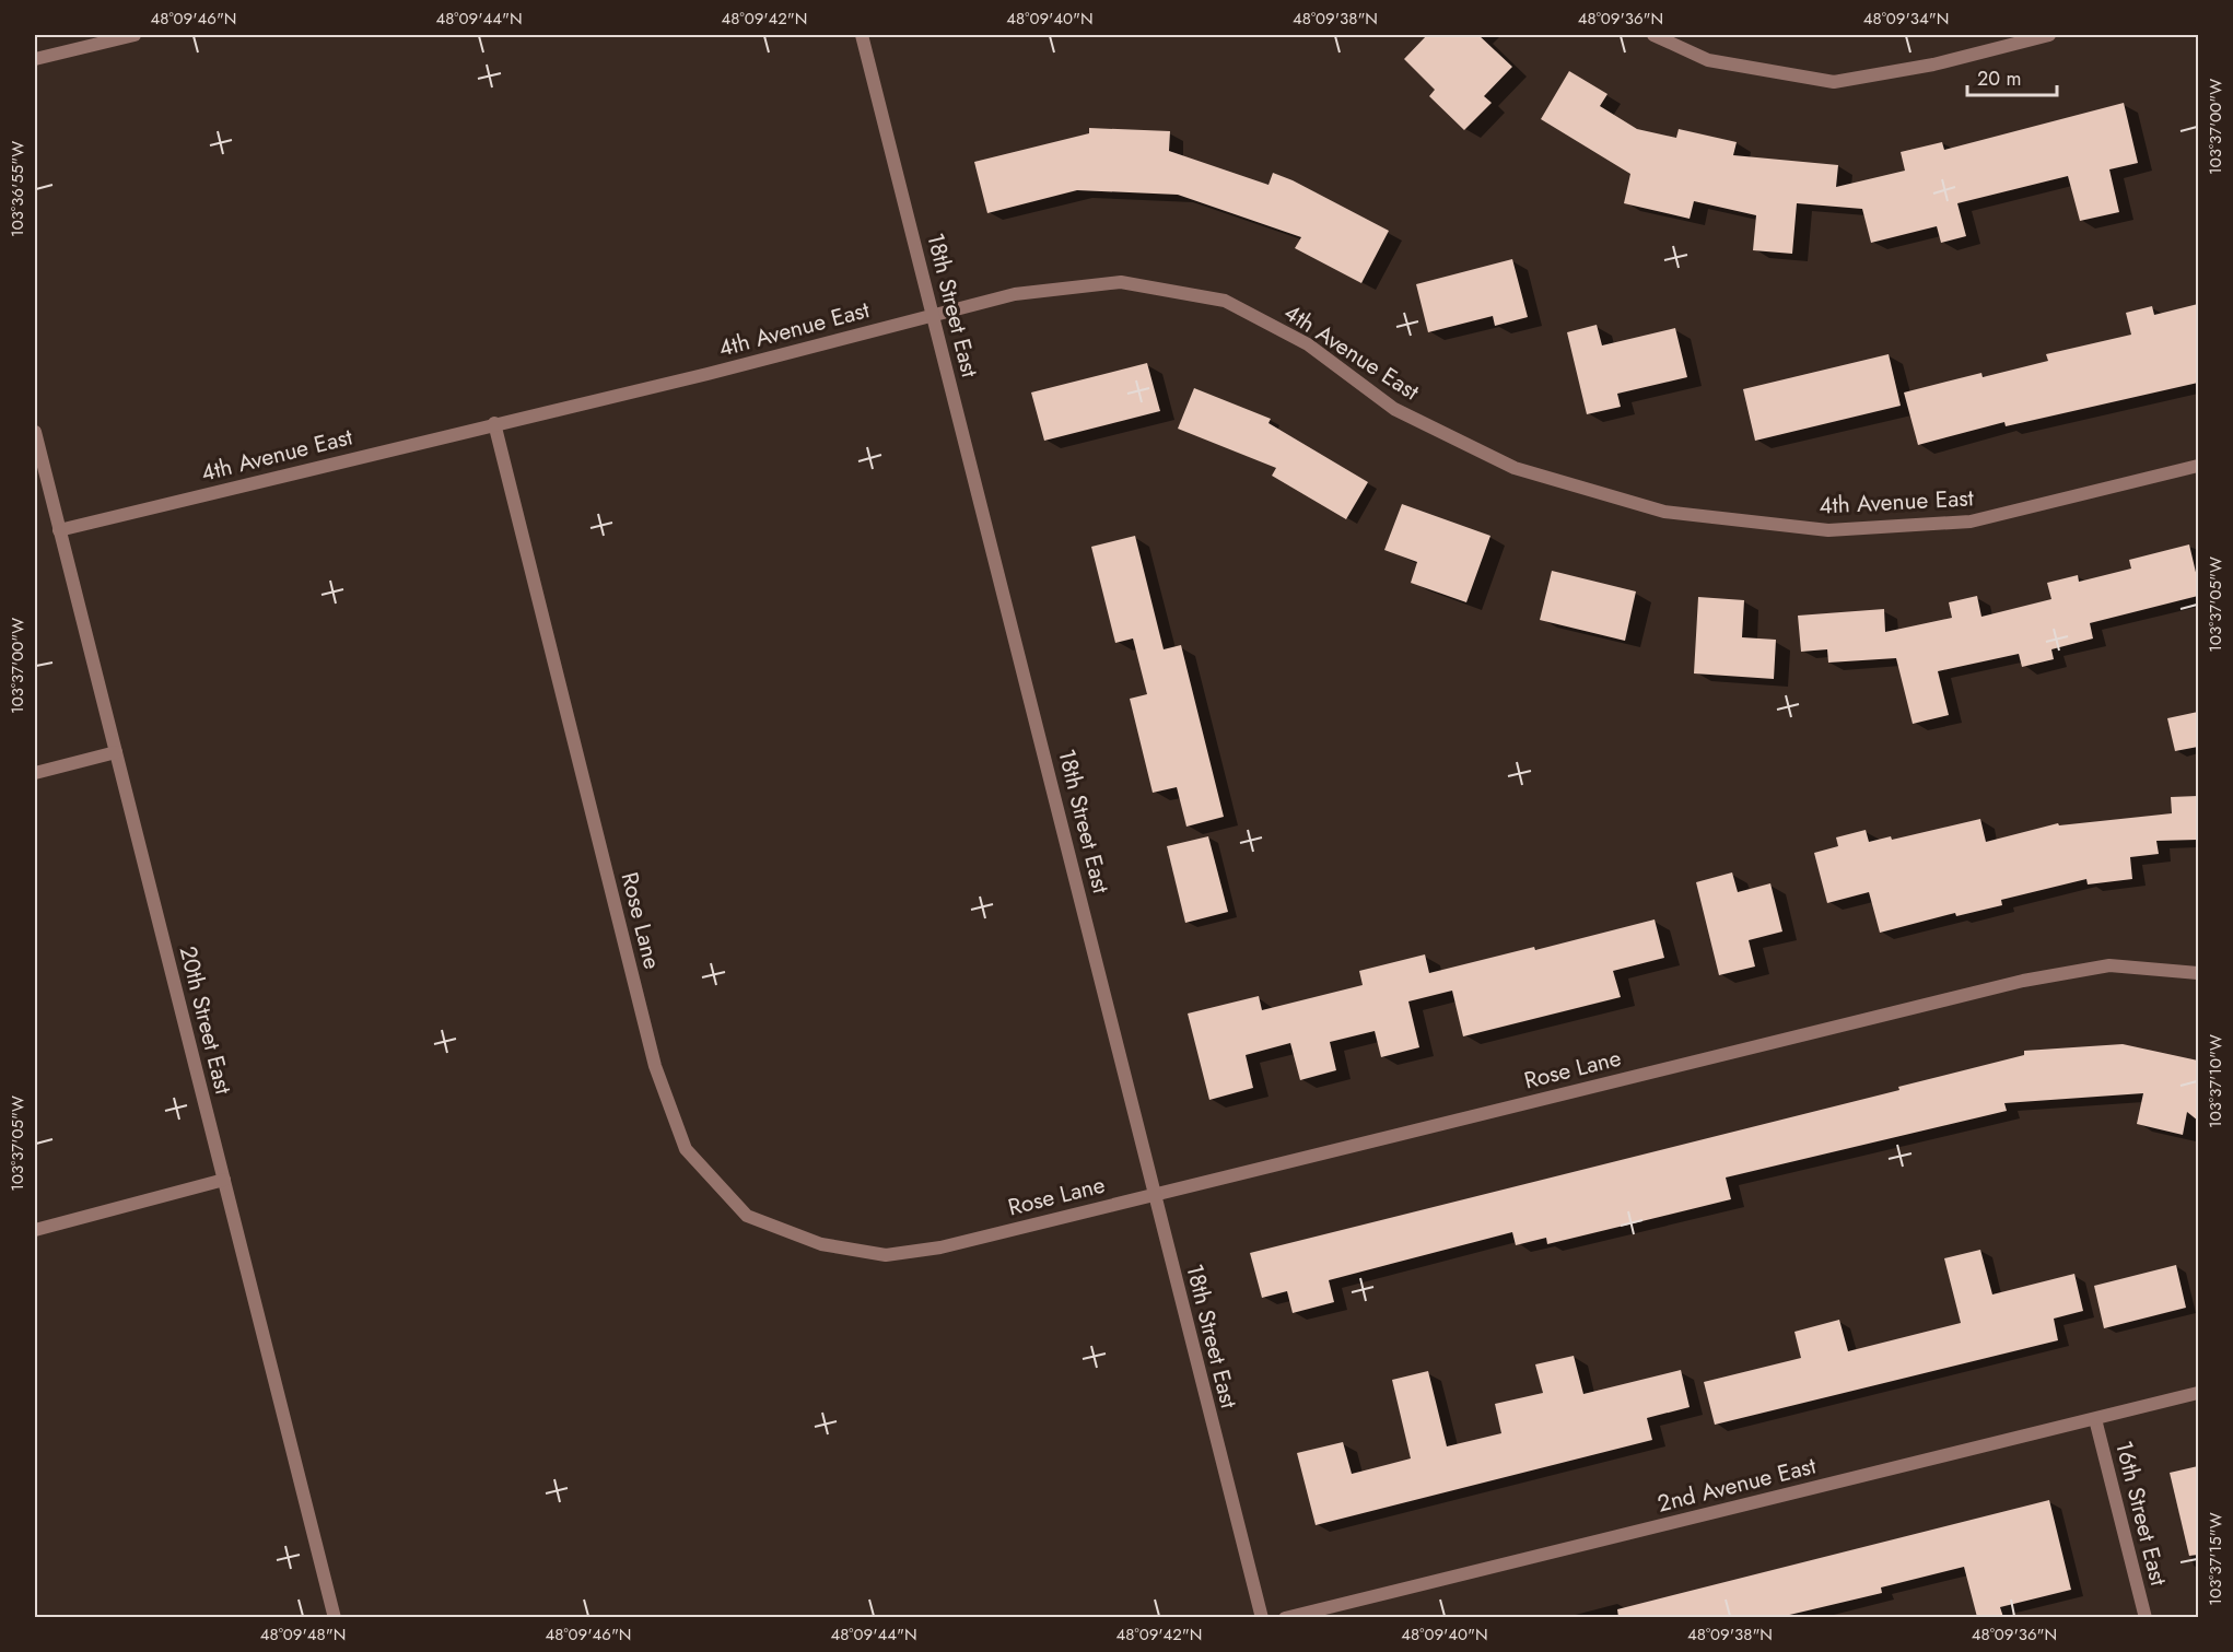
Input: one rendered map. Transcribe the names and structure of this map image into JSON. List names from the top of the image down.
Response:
{
  "streets": {
    "street": [
      "18th Street East",
      "4th Avenue East",
      "Rose Lane",
      "20th Street East",
      "2nd Avenue East",
      "16th Street East"
    ]
  },
  "crossings": [
    ["18th Street East", "4th Avenue East"],
    ["18th Street East", "Rose Lane"],
    ["4th Avenue East", "Rose Lane"],
    ["4th Avenue East", "20th Street East"],
    ["2nd Avenue East", "16th Street East"]
  ],
  "scale_bar": "20 m",
  "coordinates": [
    "48°09'46\"N",
    "48°09'44\"N",
    "48°09'42\"N",
    "48°09'40\"N",
    "48°09'38\"N",
    "48°09'36\"N",
    "48°09'34\"N",
    "103°37'00\"W",
    "103°36'55\"W",
    "103°37'05\"W",
    "103°37'10\"W",
    "103°37'15\"W",
    "48°09'48\"N"
  ]
}
